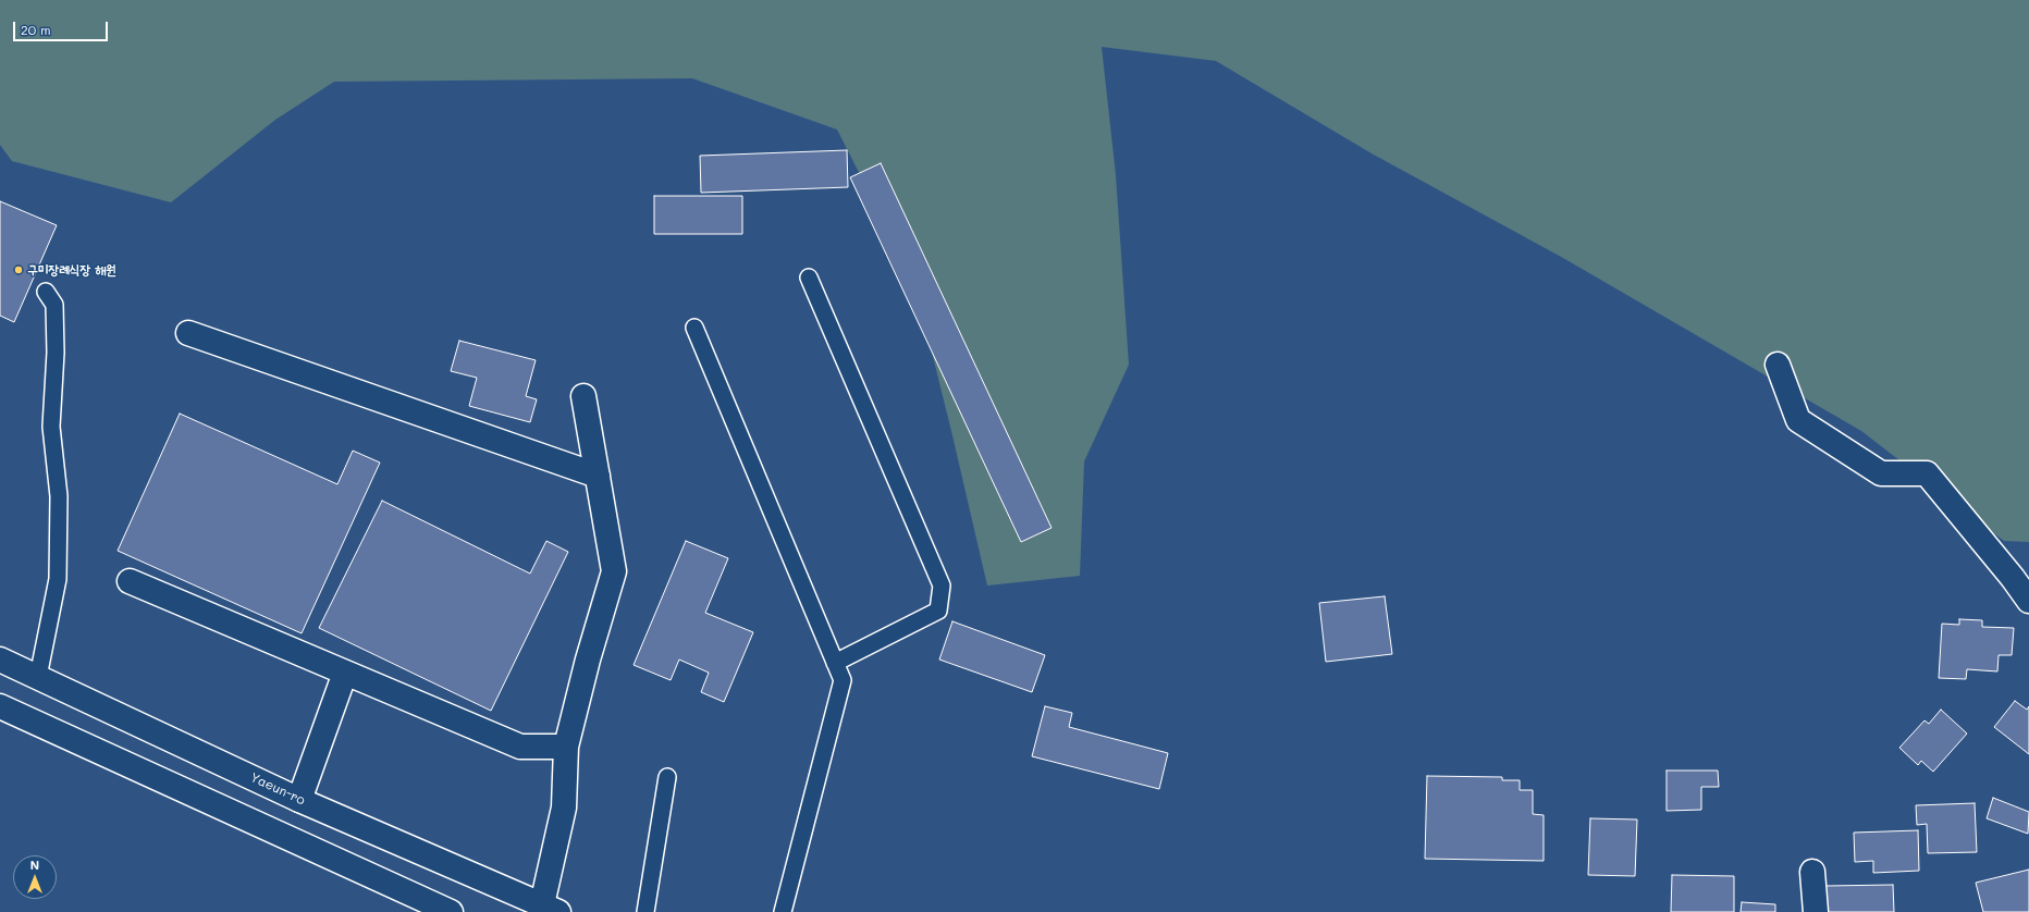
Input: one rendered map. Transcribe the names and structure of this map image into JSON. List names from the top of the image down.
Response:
{
  "streets": {
    "street": ["Yaeun-ro"]
  },
  "places": ["구미장례식장 해원"],
  "scale_bar": "20 m",
  "north": "top"
}
